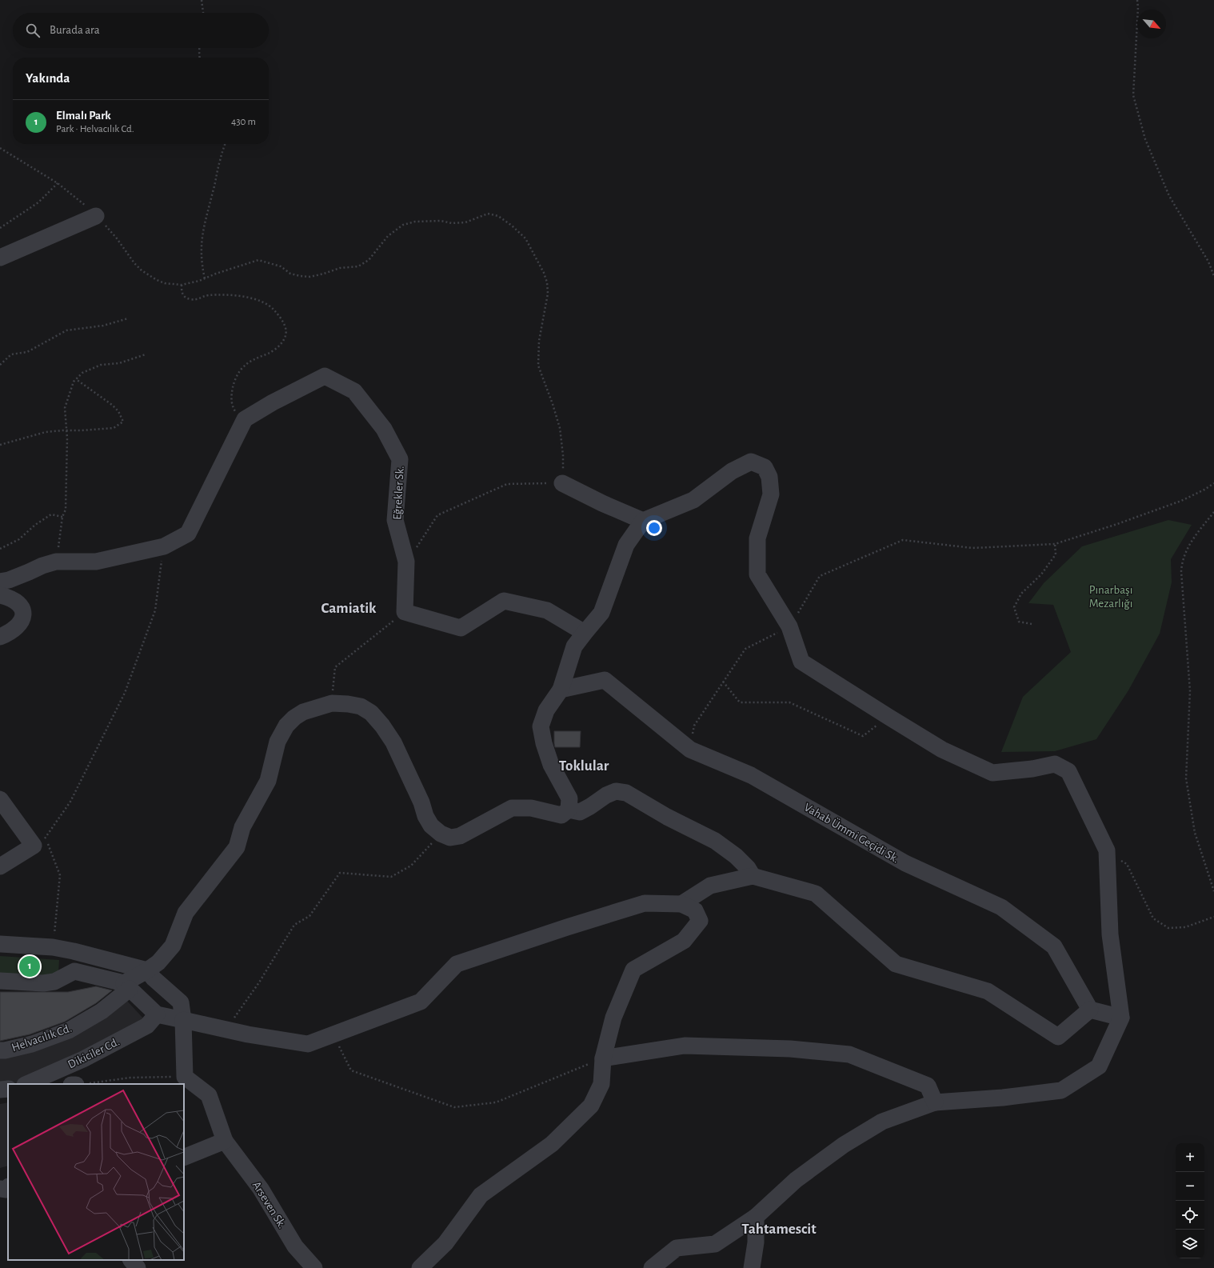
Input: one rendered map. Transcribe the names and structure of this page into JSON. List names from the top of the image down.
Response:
{
  "streets": {
    "street": [
      "Eğrekler Sk.",
      "Vahab Ümmi Geçidi Sk.",
      "Helvacılık Cd.",
      "Dikiciler Cd.",
      "Arseven Sk."
    ]
  },
  "districts": ["Camiatik", "Toklular", "Tahtamescit"],
  "parks": ["Pınarbaşı Mezarlığı"],
  "north": "bottom right",
  "page": {
    "search": "Burada ara",
    "heading": "Yakında",
    "list": [
      {
        "mark": "1",
        "name": "Elmalı Park",
        "note": "Park · Helvacılık Cd.",
        "value": "430 m"
      }
    ],
    "pins": "1",
    "map_buttons": ["+", "−"]
  }
}
